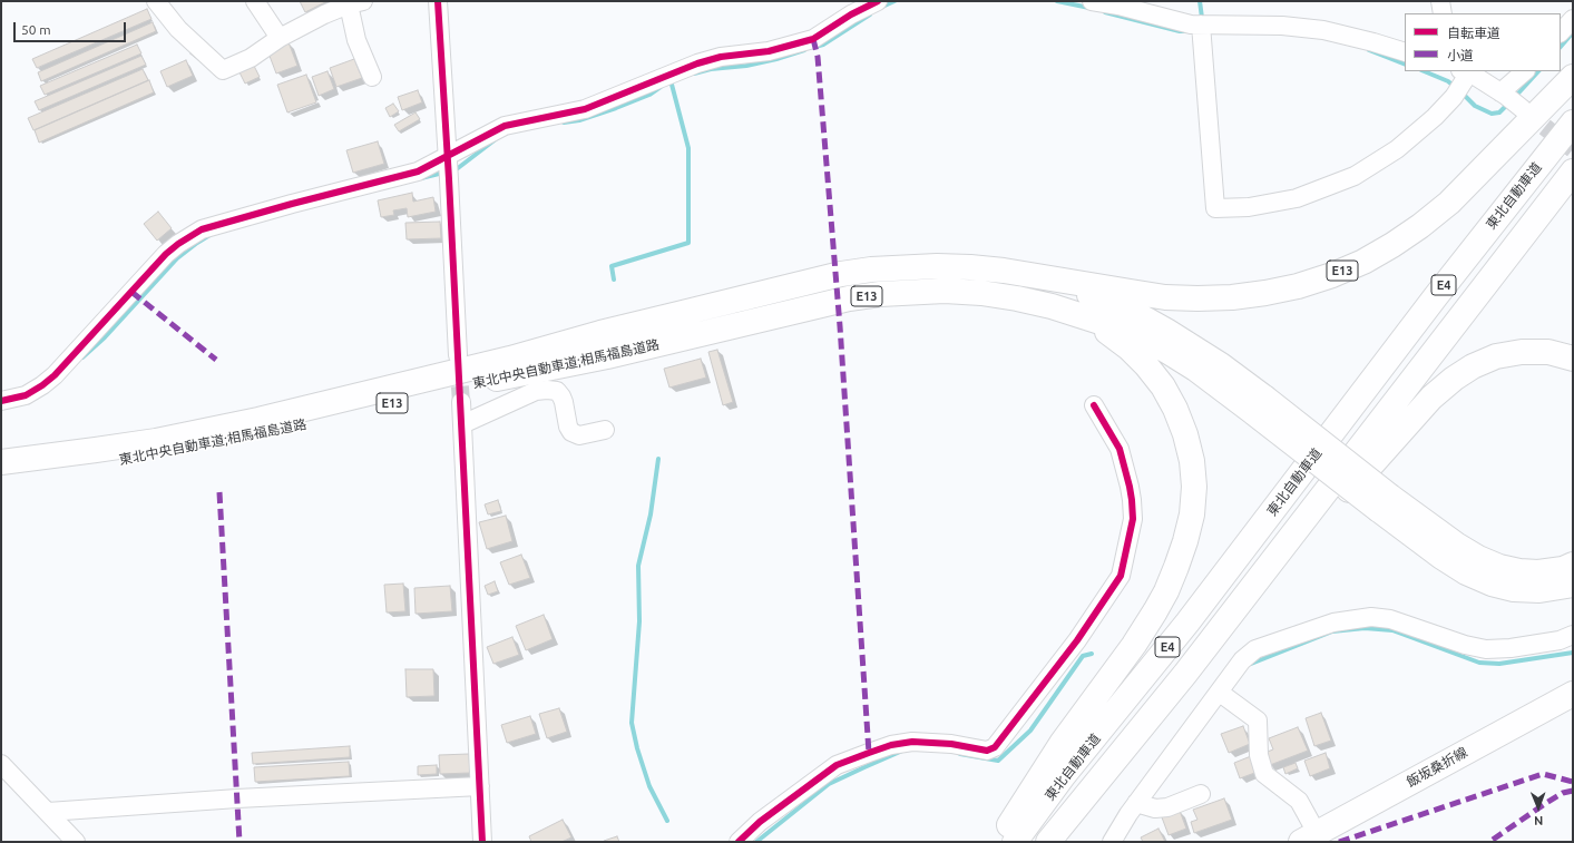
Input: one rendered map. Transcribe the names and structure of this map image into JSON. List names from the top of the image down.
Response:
{
  "streets": {
    "main road": [
      "東北自動車道",
      "E13",
      "E4",
      "東北中央自動車道;相馬福島道路",
      "飯坂桑折線"
    ]
  },
  "crossings": [
    ["E13", "東北中央自動車道;相馬福島道路"]
  ],
  "legend": ["自転車道", "小道"],
  "scale_bar": "50 m",
  "north": "bottom"
}
